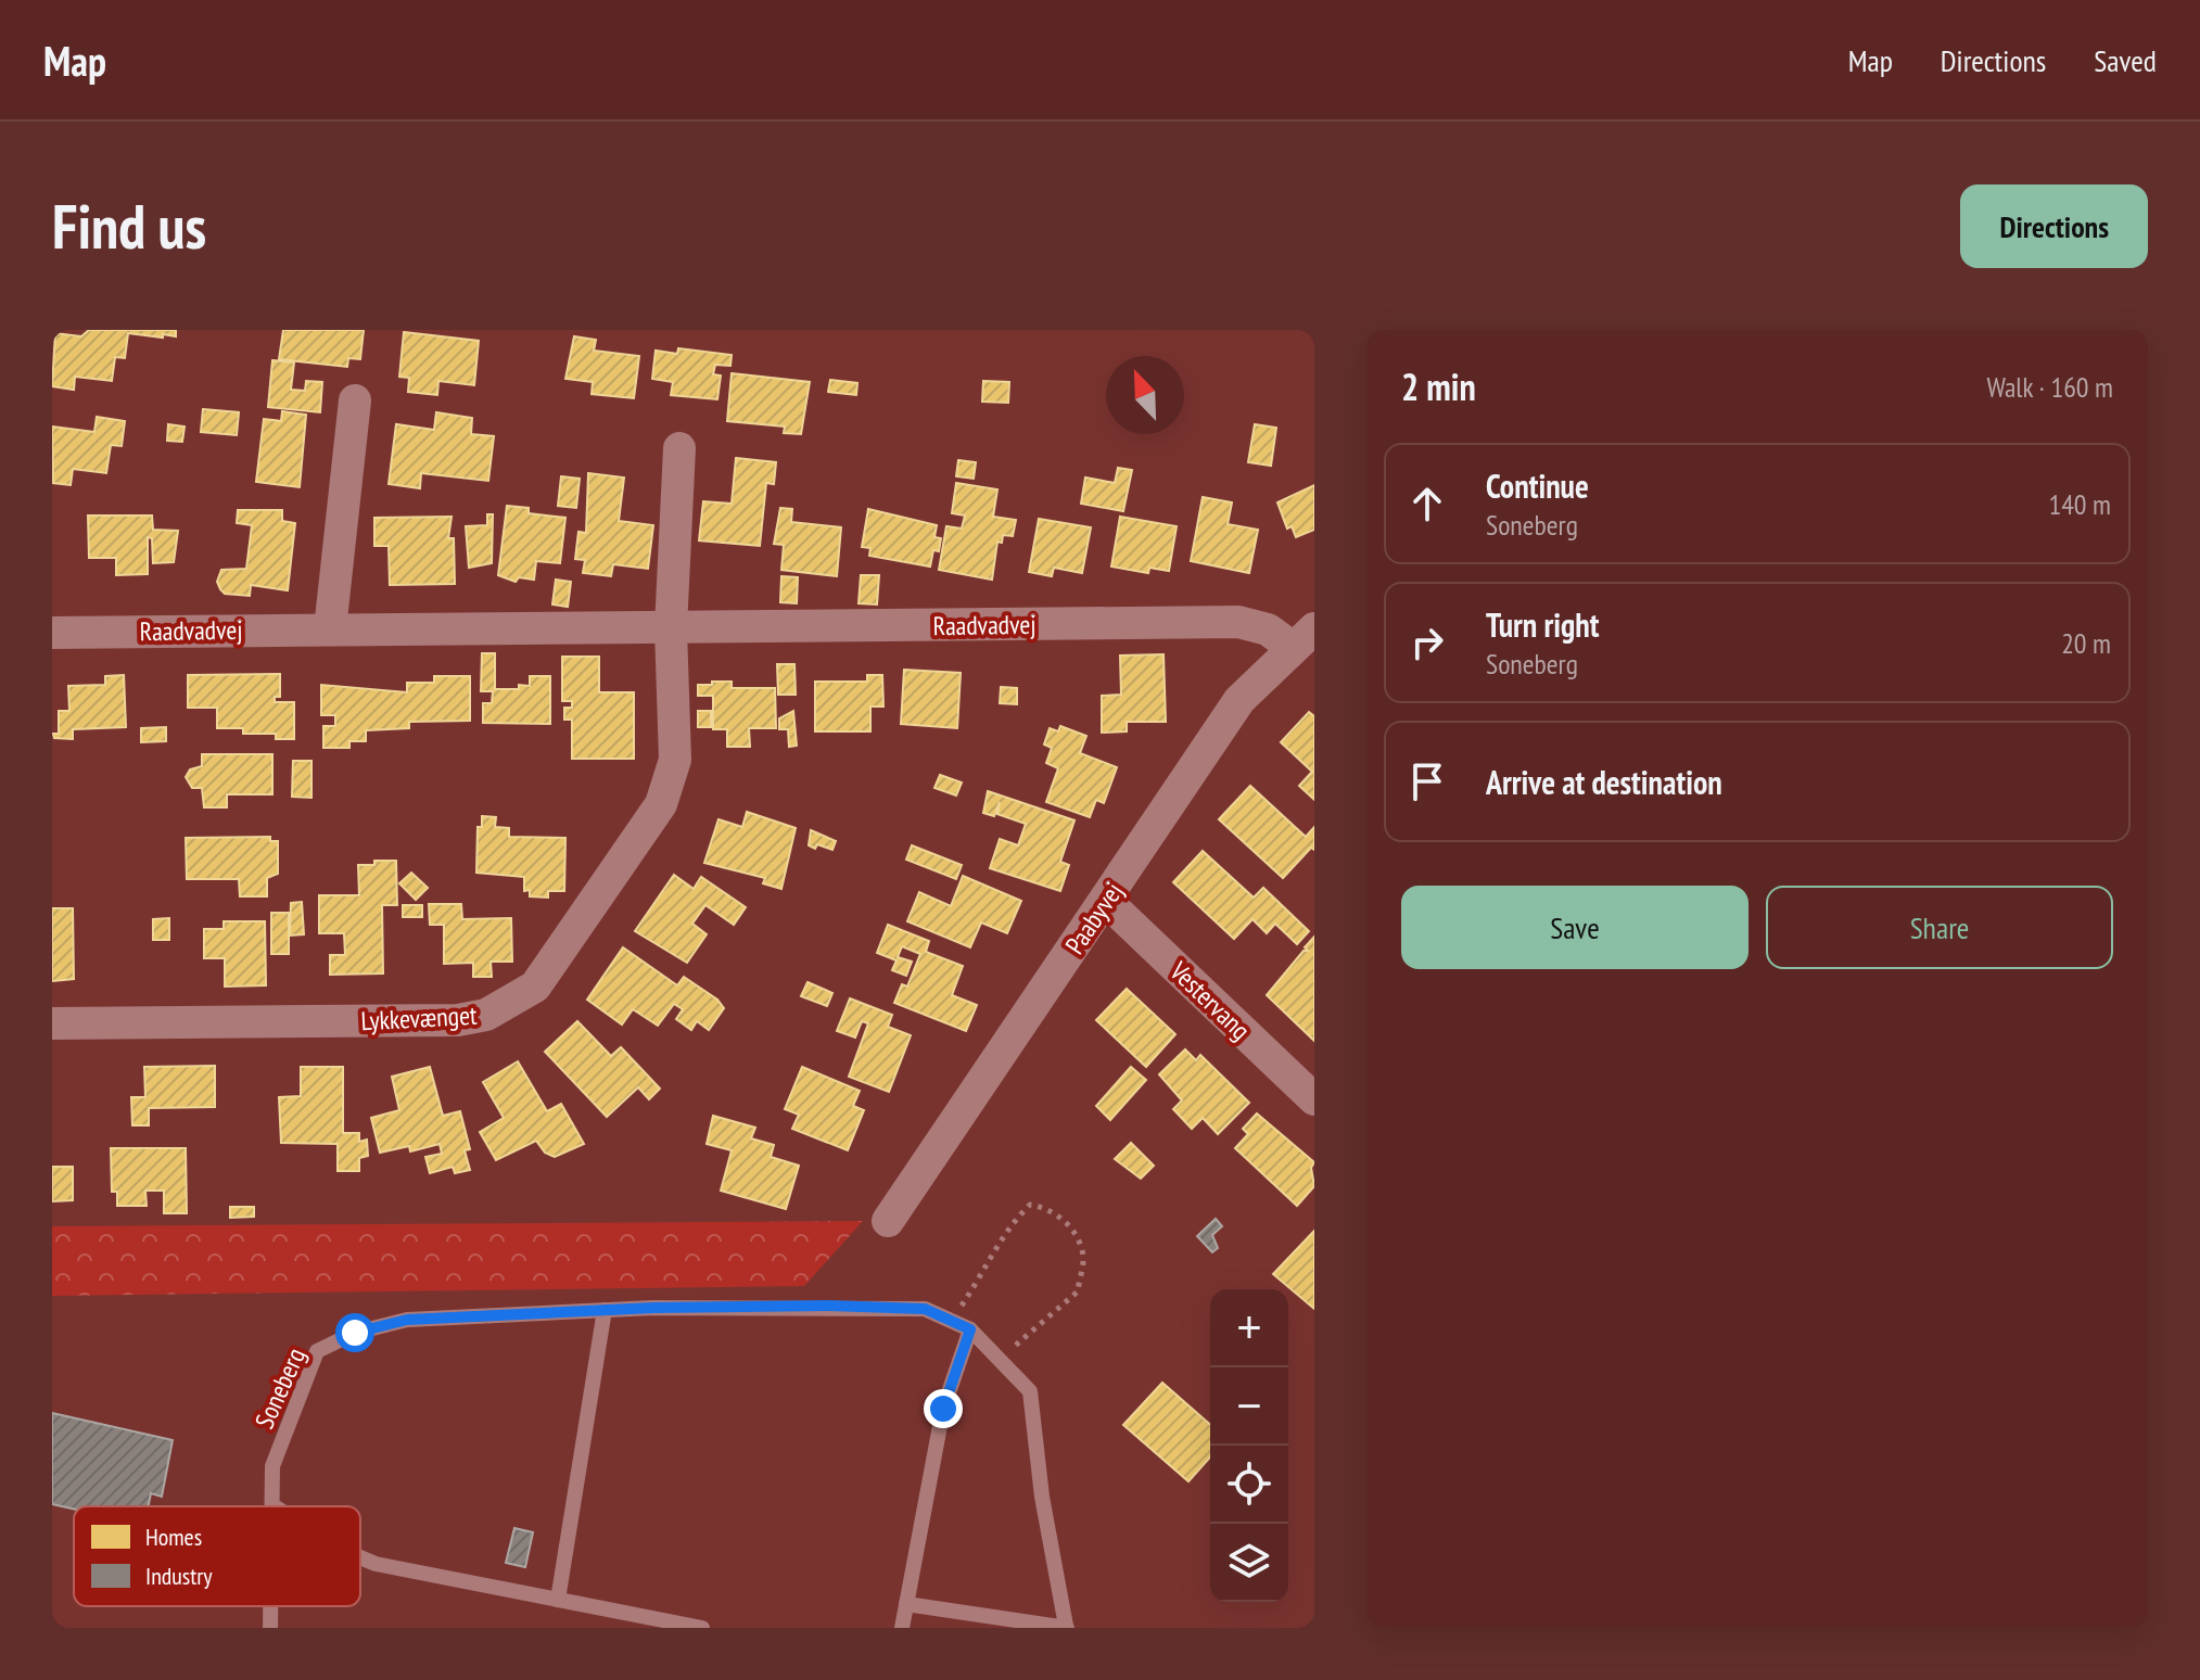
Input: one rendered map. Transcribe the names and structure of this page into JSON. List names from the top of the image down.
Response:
{
  "streets": {
    "street": [
      "Raadvadvej",
      "Paabyvej",
      "Vestervang",
      "Lykkevænget"
    ],
    "lane": ["Soneberg"]
  },
  "crossings": [
    ["Raadvadvej", "Paabyvej"],
    ["Raadvadvej", "Lykkevænget"],
    ["Paabyvej", "Vestervang"]
  ],
  "legend": ["Homes", "Industry"],
  "north": "top left",
  "page": {
    "header": "Map",
    "nav": ["Map", "Directions", "Saved"],
    "buttons": [
      "Directions",
      ["Save", "Share"]
    ],
    "title": "Find us",
    "heading": ["2 min", "Walk · 160 m"],
    "list": [
      ["Continue", "Soneberg", "140 m"],
      ["Turn right", "Soneberg", "20 m"],
      "Arrive at destination"
    ],
    "map_buttons": ["+", "−"]
  }
}
